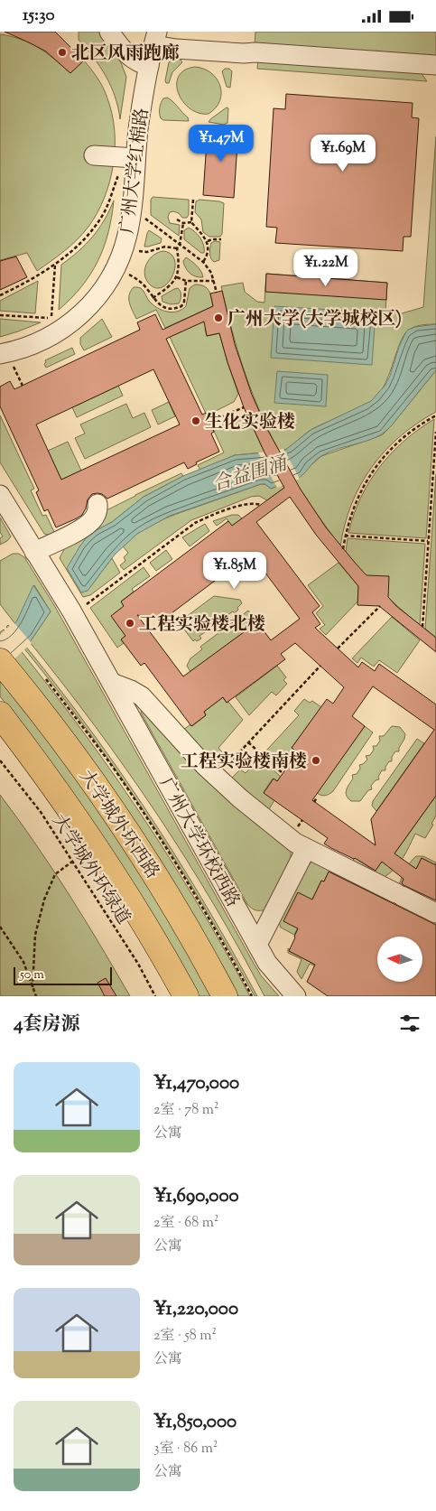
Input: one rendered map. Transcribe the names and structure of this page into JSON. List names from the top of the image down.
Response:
{
  "streets": {
    "main road": ["大学城外环西路"],
    "lane": ["广州大学红棉路", "广州大学环校西路"],
    "path": ["大学城外环绿道"]
  },
  "water": ["合益围涌"],
  "places": [
    "北区风雨跑廊",
    "广州大学(大学城校区)",
    "生化实验楼",
    "工程实验楼北楼",
    "工程实验楼南楼"
  ],
  "scale_bar": "50 m",
  "north": "left",
  "page": {
    "status": "15:30",
    "price": [
      "¥1.47M",
      "¥1.69M",
      "¥1.22M",
      "¥1.85M"
    ],
    "scale": "50 m",
    "heading": "4套房源",
    "list": [
      {
        "name": "¥1,470,000",
        "note": "2室 · 78 m² · 公寓"
      },
      {
        "name": "¥1,690,000",
        "note": "2室 · 68 m² · 公寓"
      },
      {
        "name": "¥1,220,000",
        "note": "2室 · 58 m² · 公寓"
      },
      {
        "name": "¥1,850,000",
        "note": "3室 · 86 m² · 公寓"
      }
    ]
  }
}
